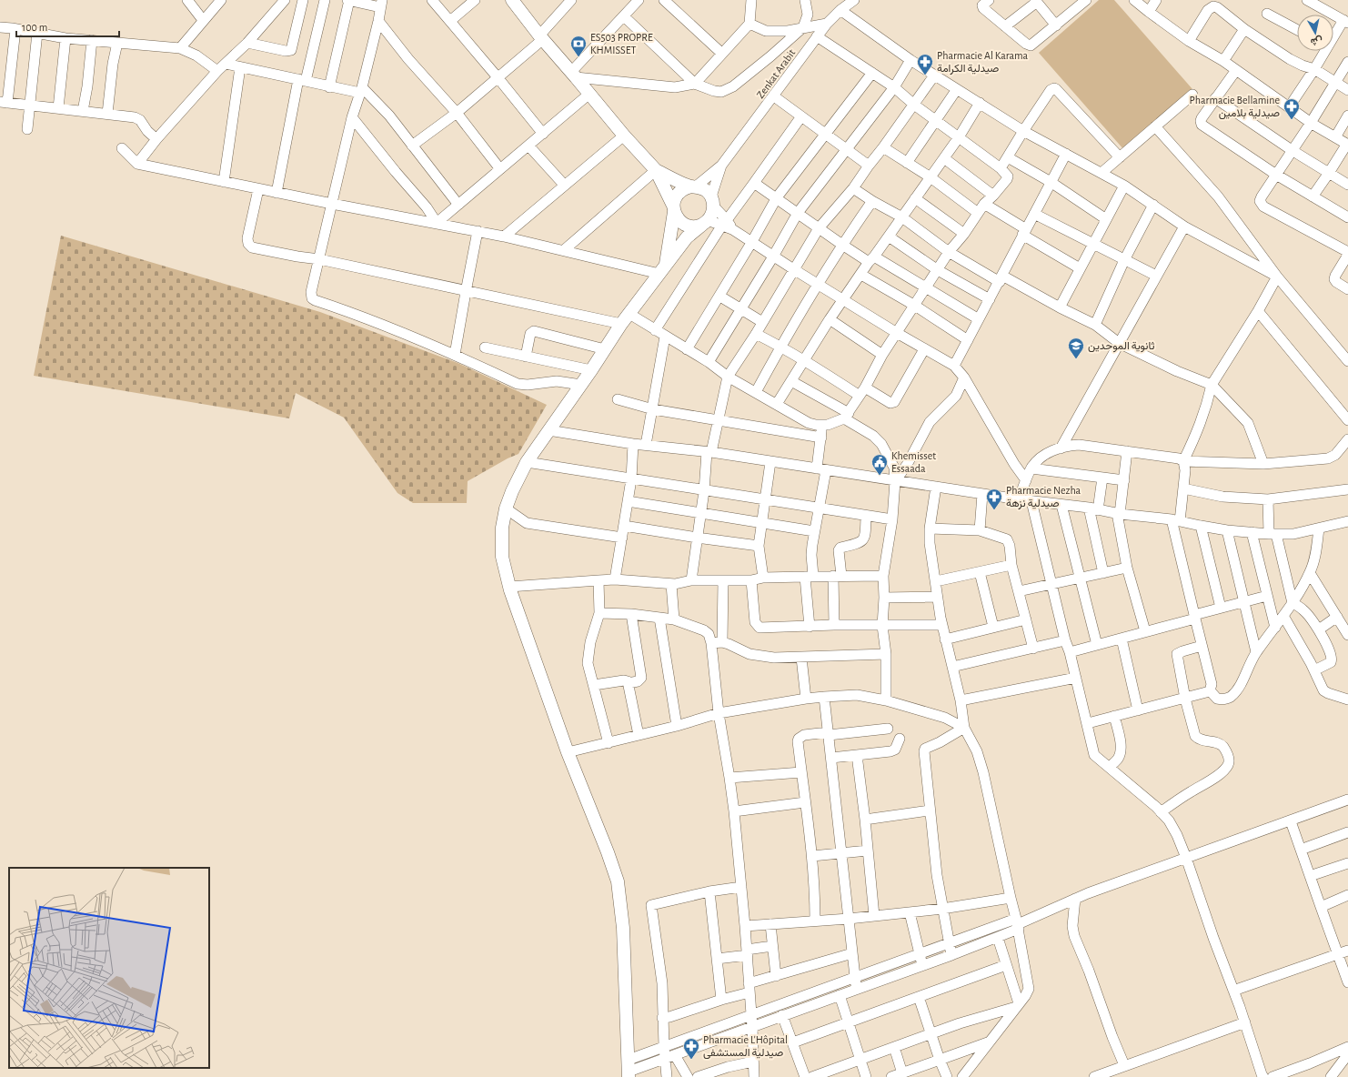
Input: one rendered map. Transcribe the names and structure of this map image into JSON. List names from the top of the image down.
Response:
{
  "streets": {
    "street": ["Zenkat Arabit"]
  },
  "places": {
    "bank": ["ES503 PROPRE KHMISSET"],
    "pharmacy": [
      "Pharmacie Al Karama صيدلية الكرامة",
      "Pharmacie Bellamine صيدلية بلامين",
      "Pharmacie Nezha صيدلية نزهة",
      "Pharmacie L'Hôpital صيدلية المستشفى"
    ],
    "school or university": ["ثانوية الموحدين"],
    "public building": ["Khemisset Essaada"]
  },
  "scale_bar": "100 m",
  "north": "bottom"
}
